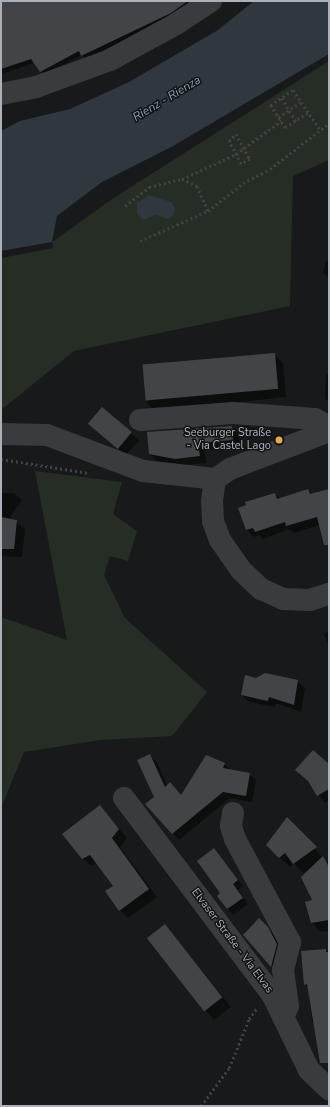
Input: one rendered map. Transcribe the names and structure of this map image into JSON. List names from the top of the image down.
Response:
{
  "streets": {
    "street": ["Elvaser Straße - Via Elvas"]
  },
  "water": ["Rienz - Rienza"],
  "places": ["Seeburger Straße - Via Castel Lago"]
}
